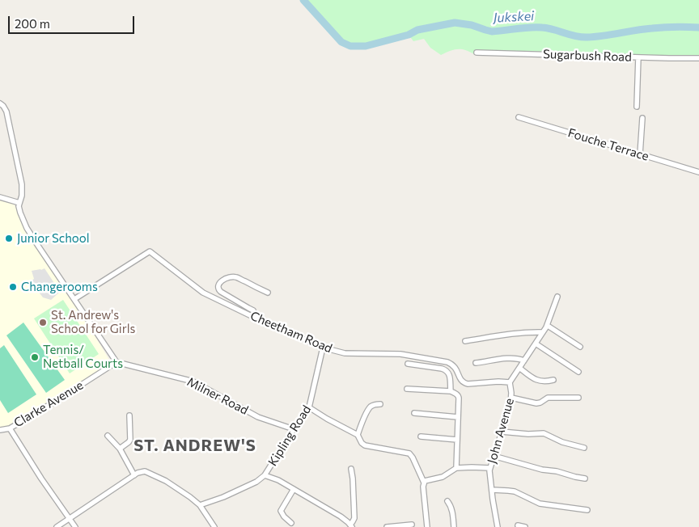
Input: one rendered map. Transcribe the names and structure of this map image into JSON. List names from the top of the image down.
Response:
{
  "streets": {
    "street": [
      "Sugarbush Road",
      "Fouche Terrace",
      "Cheetham Road",
      "Milner Road",
      "Clarke Avenue",
      "John Avenue",
      "Kipling Road"
    ]
  },
  "crossings": [
    ["Cheetham Road", "John Avenue"],
    ["Cheetham Road", "Kipling Road"],
    ["Milner Road", "Clarke Avenue"],
    ["Milner Road", "Kipling Road"]
  ],
  "districts": ["ST. ANDREW'S"],
  "water": ["Jukskei"],
  "places": [
    "Junior School",
    "Changerooms",
    "St. Andrew's School for Girls",
    "Tennis/ Netball Courts"
  ],
  "scale_bar": "200 m"
}
